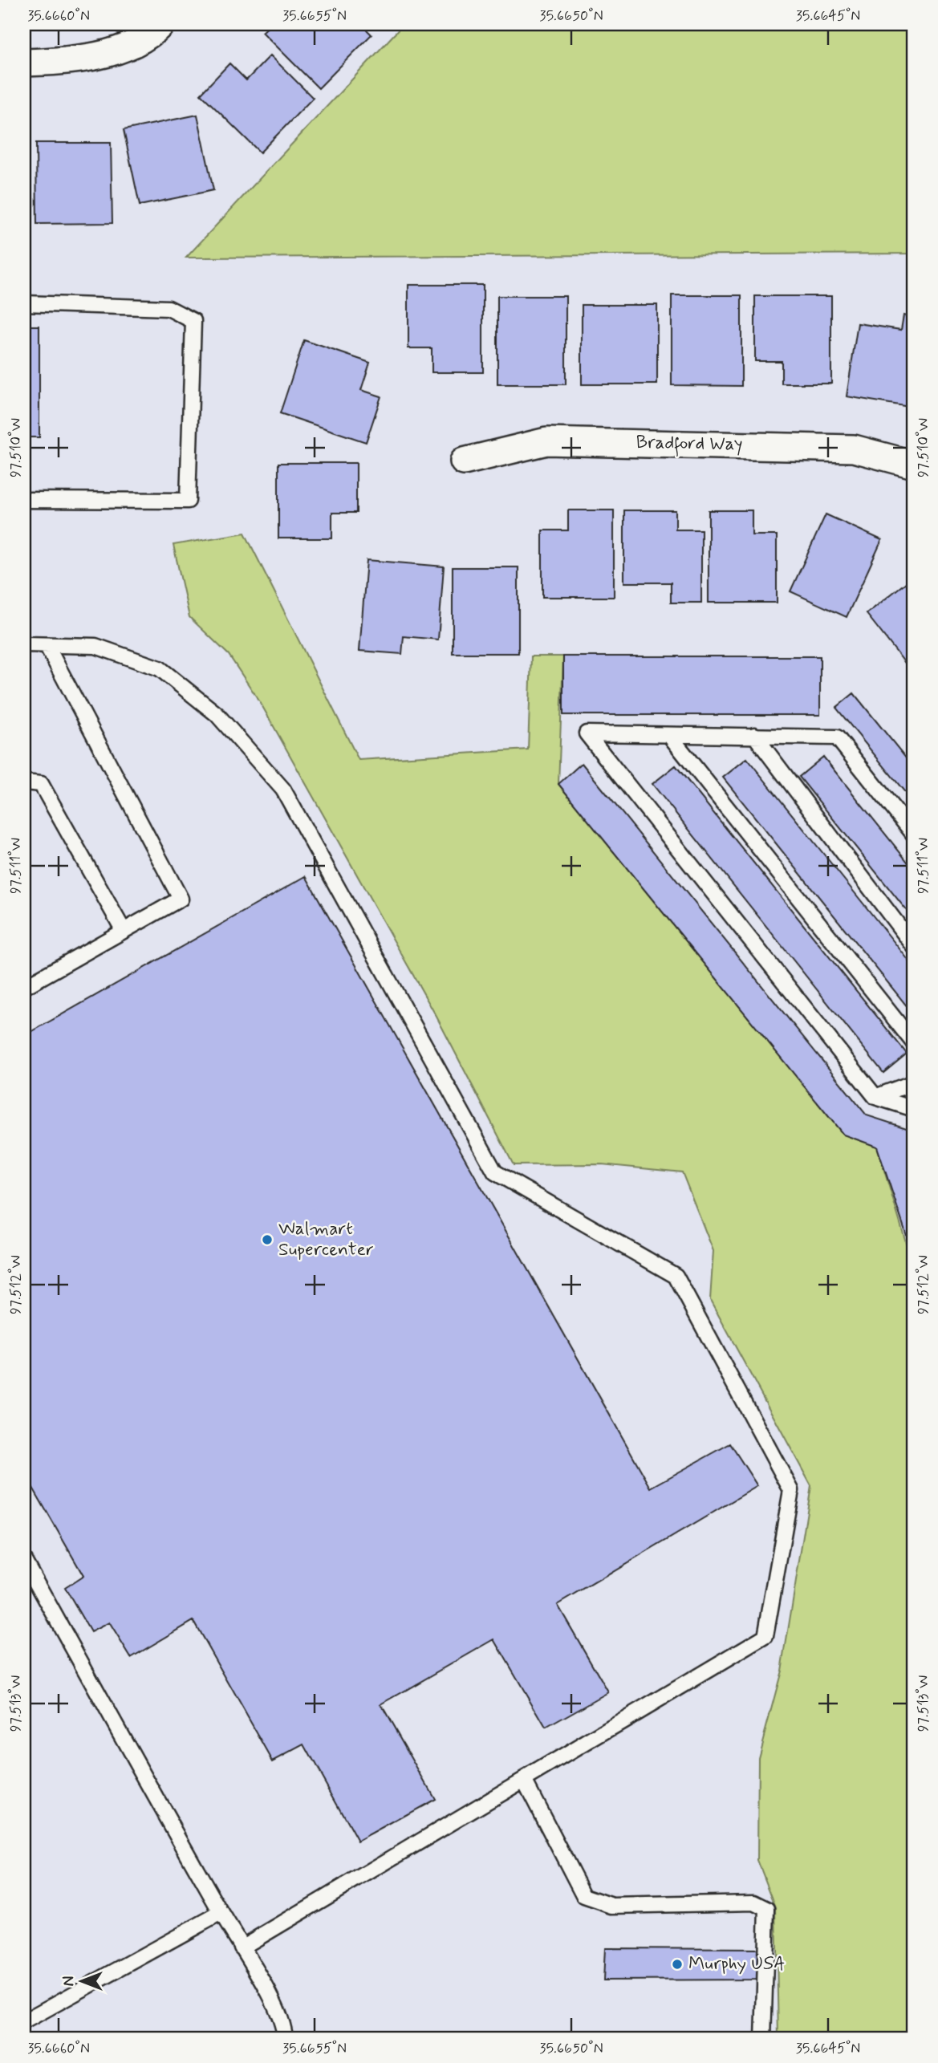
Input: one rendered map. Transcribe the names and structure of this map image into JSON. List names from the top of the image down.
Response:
{
  "streets": {
    "street": ["Bradford Way"]
  },
  "places": ["Walmart Supercenter", "Murphy USA"],
  "north": "left",
  "coordinates": [
    "35.6660°N",
    "35.6655°N",
    "35.6650°N",
    "35.6645°N",
    "97.510°W",
    "97.511°W",
    "97.512°W",
    "97.513°W"
  ]
}
